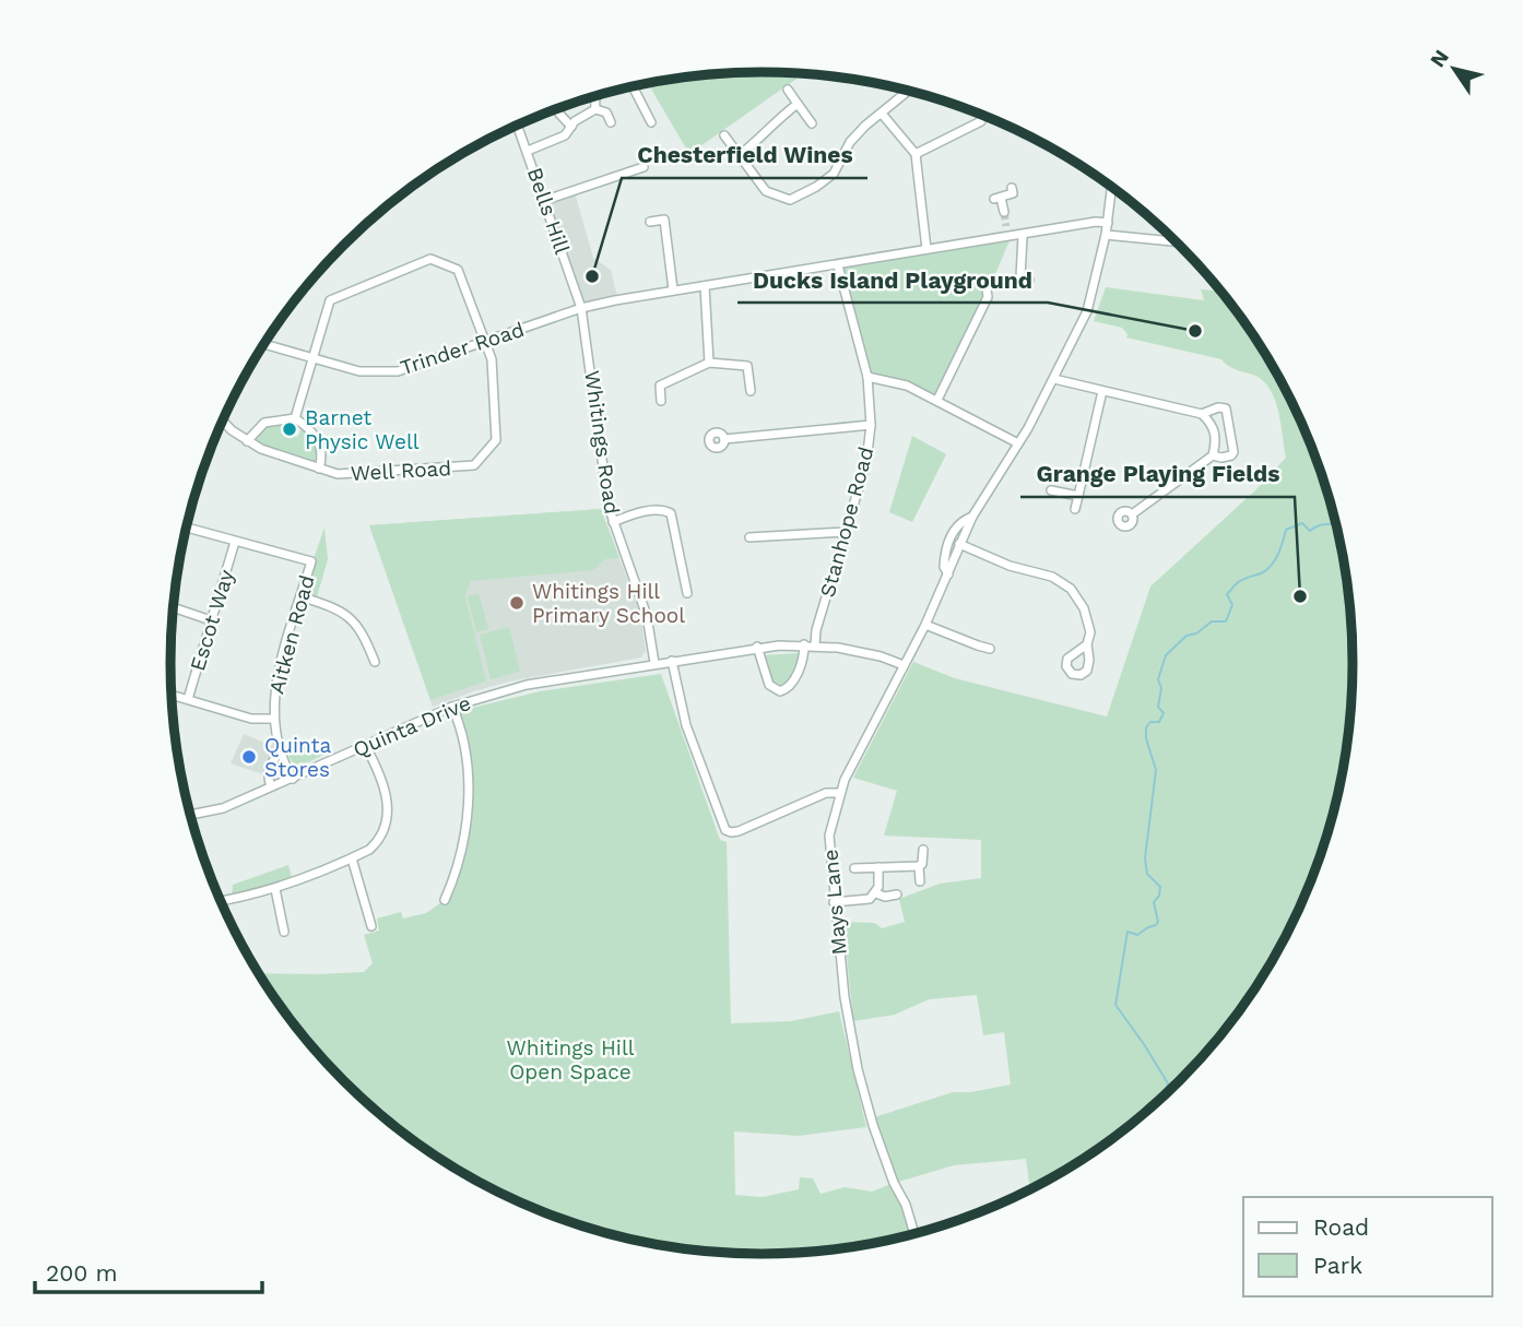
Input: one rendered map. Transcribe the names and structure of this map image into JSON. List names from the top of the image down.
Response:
{
  "streets": {
    "street": [
      "Bells Hill",
      "Trinder Road",
      "Whitings Road",
      "Well Road",
      "Stanhope Road",
      "Escot Way",
      "Aitken Road",
      "Quinta Drive",
      "Mays Lane"
    ]
  },
  "crossings": [
    ["Bells Hill", "Trinder Road"],
    ["Bells Hill", "Whitings Road"],
    ["Trinder Road", "Whitings Road"],
    ["Trinder Road", "Well Road"],
    ["Trinder Road", "Stanhope Road"],
    ["Trinder Road", "Mays Lane"],
    ["Whitings Road", "Quinta Drive"],
    ["Stanhope Road", "Quinta Drive"],
    ["Escot Way", "Aitken Road"],
    ["Aitken Road", "Quinta Drive"],
    ["Quinta Drive", "Mays Lane"]
  ],
  "parks": ["Whitings Hill Open Space"],
  "places": [
    "Chesterfield Wines",
    "Ducks Island Playground",
    "Barnet Physic Well",
    "Grange Playing Fields",
    "Whitings Hill Primary School",
    "Quinta Stores"
  ],
  "legend": ["Road", "Park"],
  "scale_bar": "200 m",
  "north": "top left"
}
